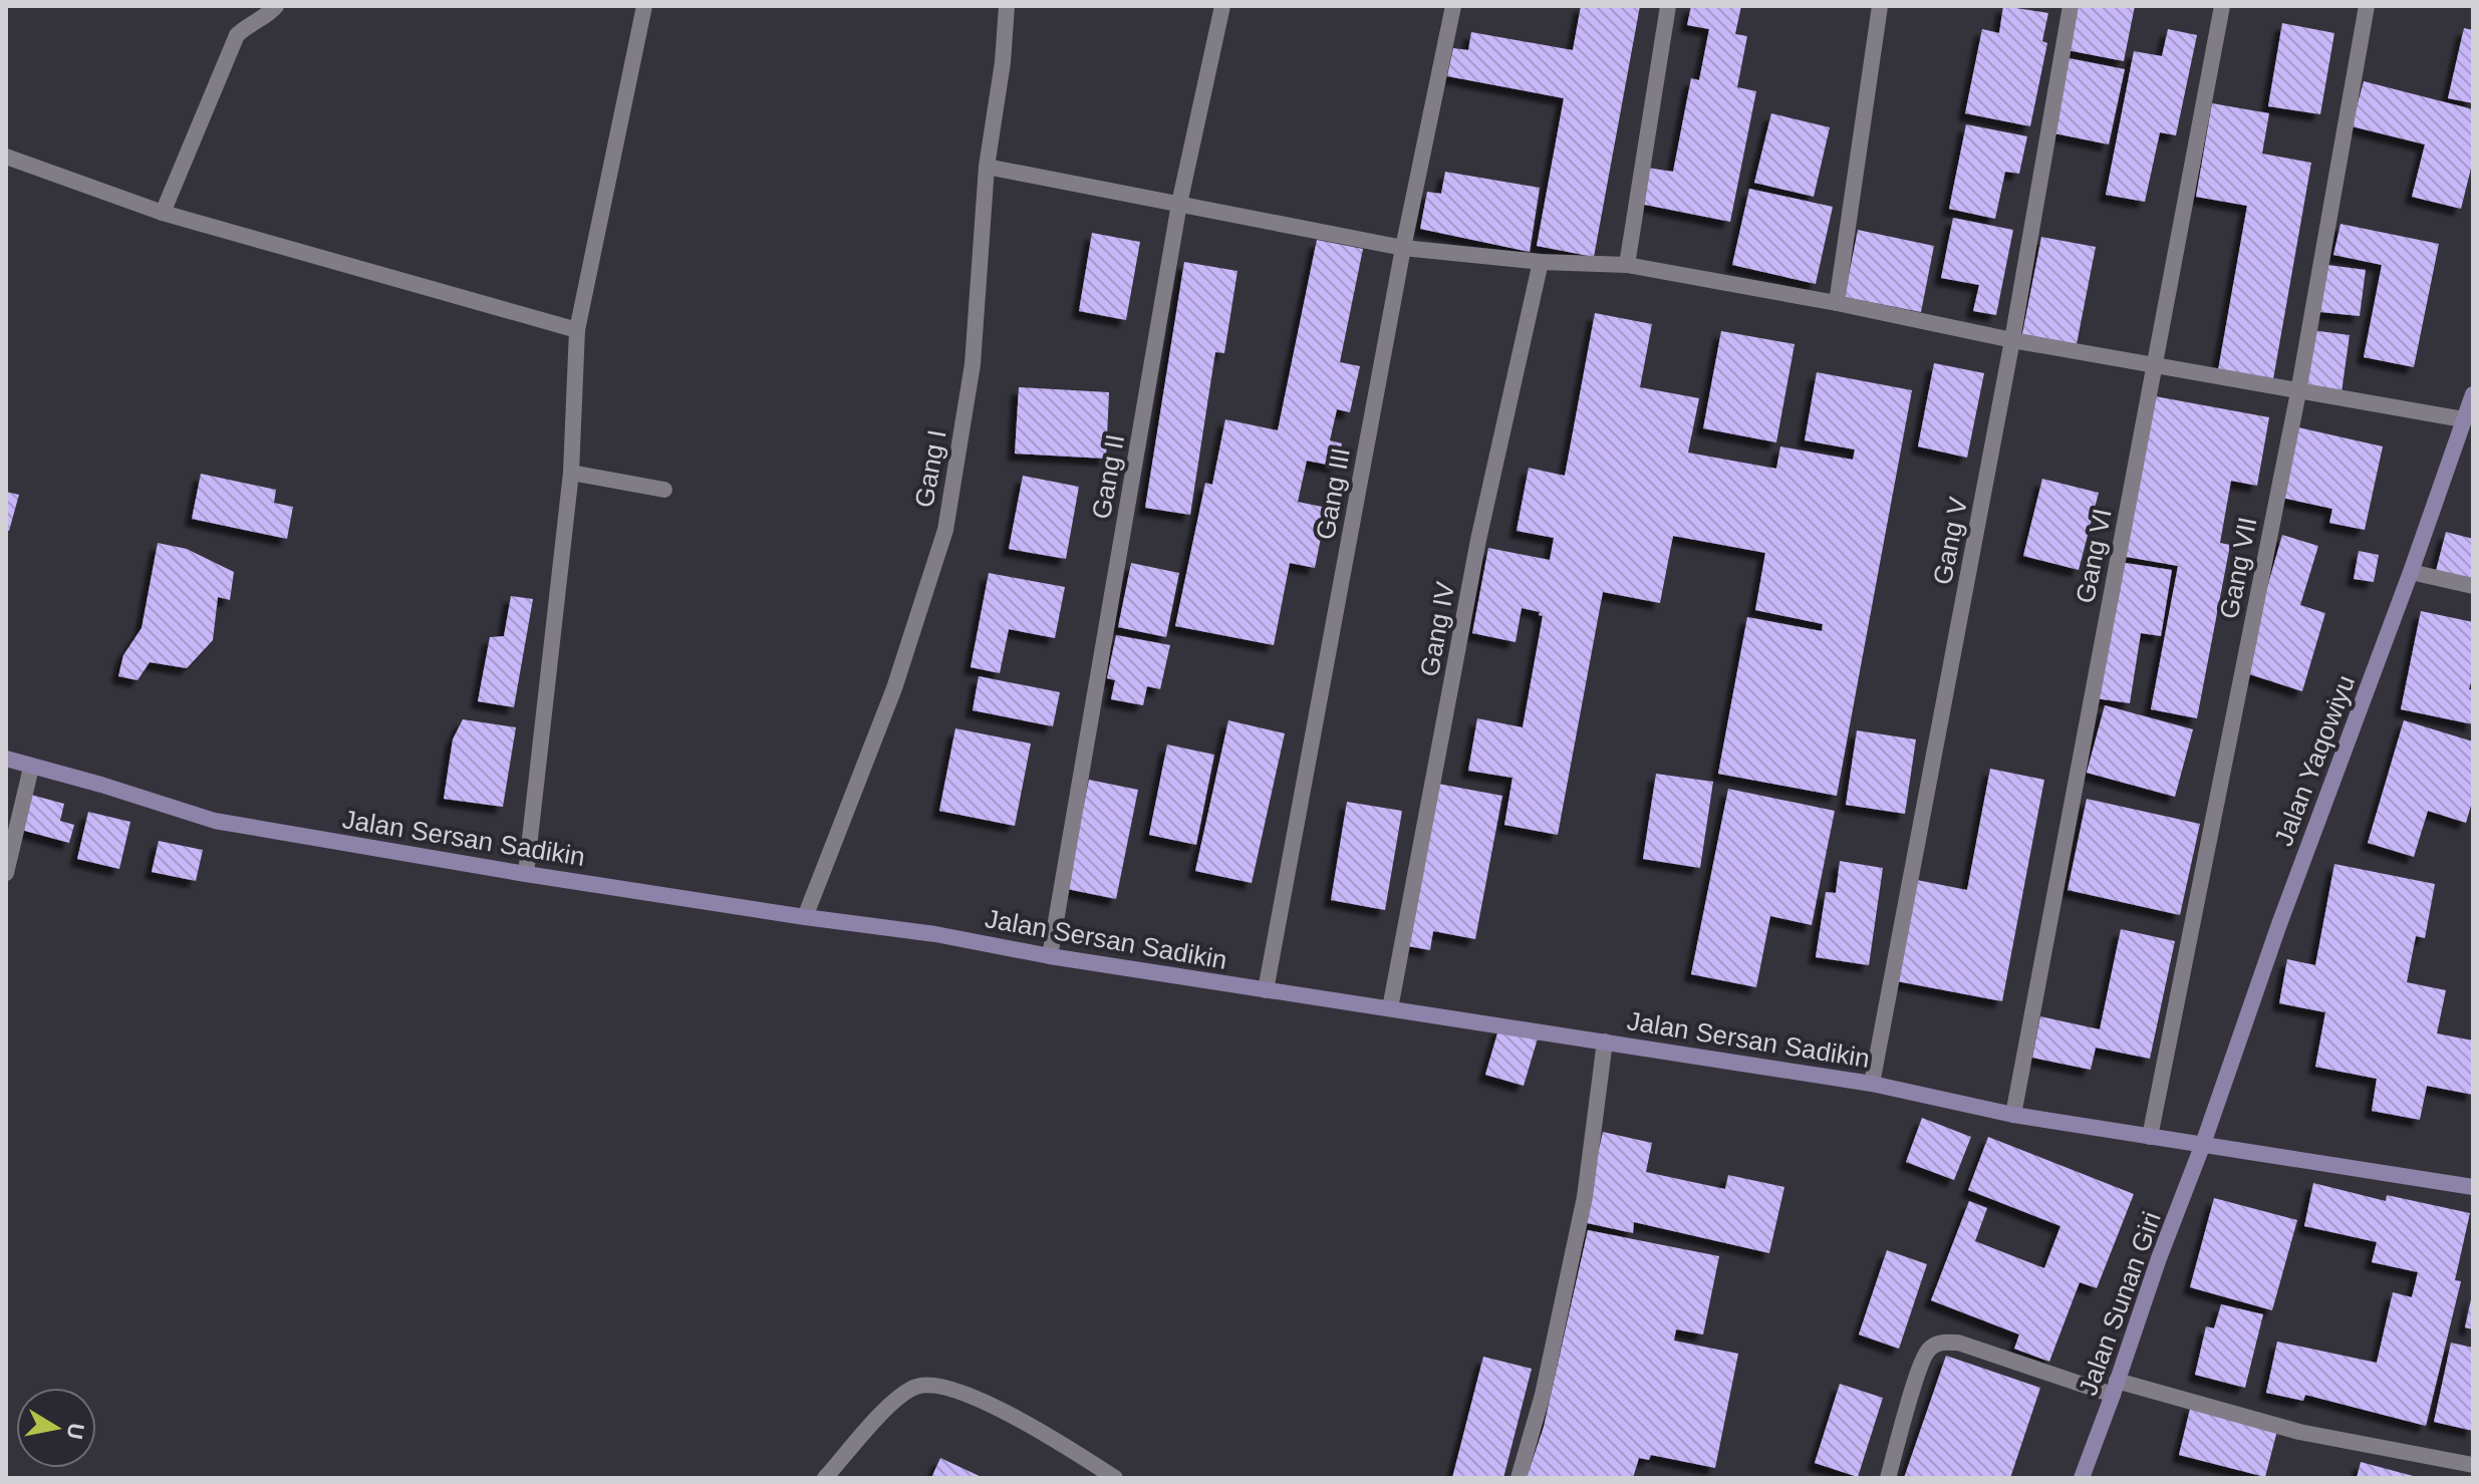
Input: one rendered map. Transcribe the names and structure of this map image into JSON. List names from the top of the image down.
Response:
{
  "streets": {
    "main road": ["Jalan Yaqowiyu", "Jalan Sersan Sadikin", "Jalan Sunan Giri"],
    "street": [
      "Gang I",
      "Gang II",
      "Gang III",
      "Gang V",
      "Gang VI",
      "Gang VII",
      "Gang IV"
    ]
  },
  "crossings": [
    ["Gang I", "Jalan Sersan Sadikin"],
    ["Gang II", "Jalan Sersan Sadikin"],
    ["Gang III", "Jalan Sersan Sadikin"],
    ["Gang V", "Jalan Sersan Sadikin"],
    ["Gang VI", "Jalan Sersan Sadikin"],
    ["Gang VII", "Jalan Sersan Sadikin"],
    ["Gang IV", "Jalan Sersan Sadikin"],
    ["Jalan Yaqowiyu", "Jalan Sersan Sadikin"],
    ["Jalan Yaqowiyu", "Jalan Sunan Giri"],
    ["Jalan Sersan Sadikin", "Jalan Sunan Giri"]
  ],
  "north": "right"
}
